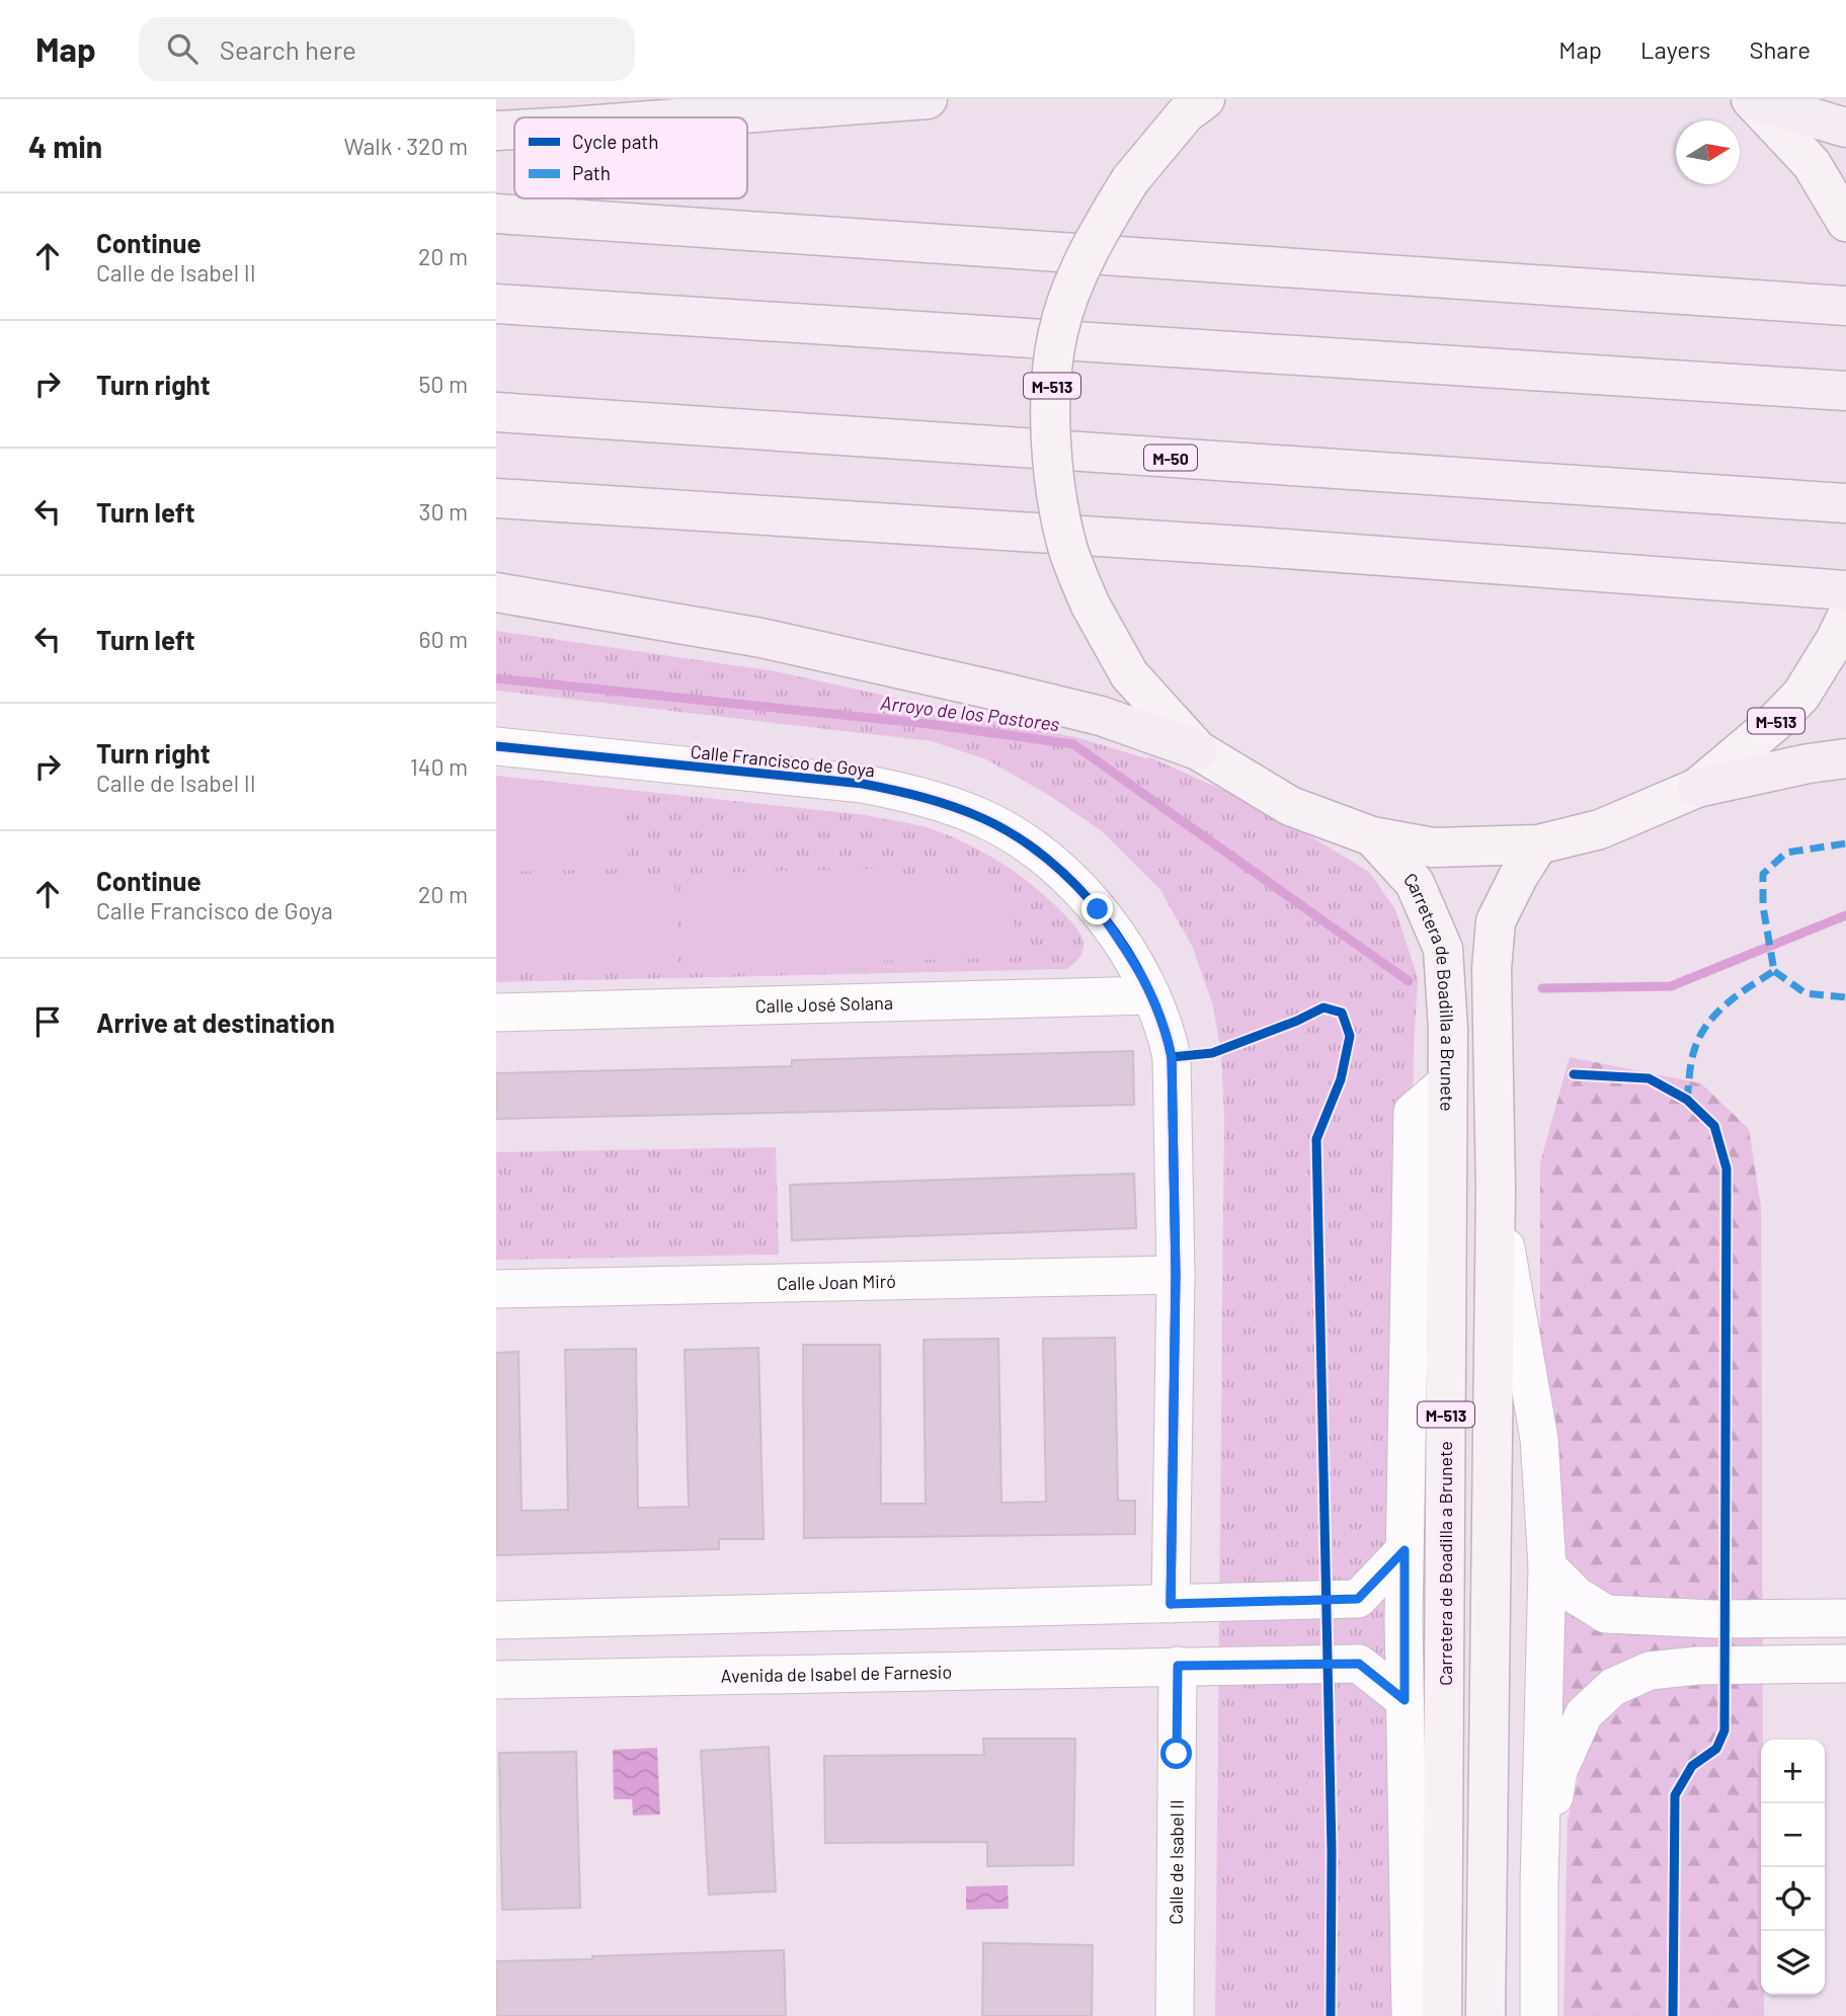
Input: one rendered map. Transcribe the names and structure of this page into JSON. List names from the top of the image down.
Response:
{
  "streets": {
    "highway": ["M-50"],
    "main road": ["M-513", "Carretera de Boadilla a Brunete"],
    "street": [
      "Calle Francisco de Goya",
      "Calle José Solana",
      "Calle Joan Miró",
      "Avenida de Isabel de Farnesio",
      "Calle de Isabel II"
    ]
  },
  "crossings": [
    ["M-513", "Carretera de Boadilla a Brunete"],
    ["Calle Francisco de Goya", "Calle José Solana"],
    ["Avenida de Isabel de Farnesio", "Calle de Isabel II"]
  ],
  "water": ["Arroyo de los Pastores"],
  "legend": ["Cycle path", "Path"],
  "north": "right",
  "page": {
    "header": "Map",
    "search": "Search here",
    "nav": ["Map", "Layers", "Share"],
    "heading": ["4 min", "Walk · 320 m"],
    "list": [
      ["Continue", "Calle de Isabel II", "20 m"],
      ["Turn right", "50 m"],
      ["Turn left", "30 m"],
      ["Turn left", "60 m"],
      ["Turn right", "Calle de Isabel II", "140 m"],
      ["Continue", "Calle Francisco de Goya", "20 m"],
      "Arrive at destination"
    ],
    "map_buttons": ["+", "−"]
  }
}
